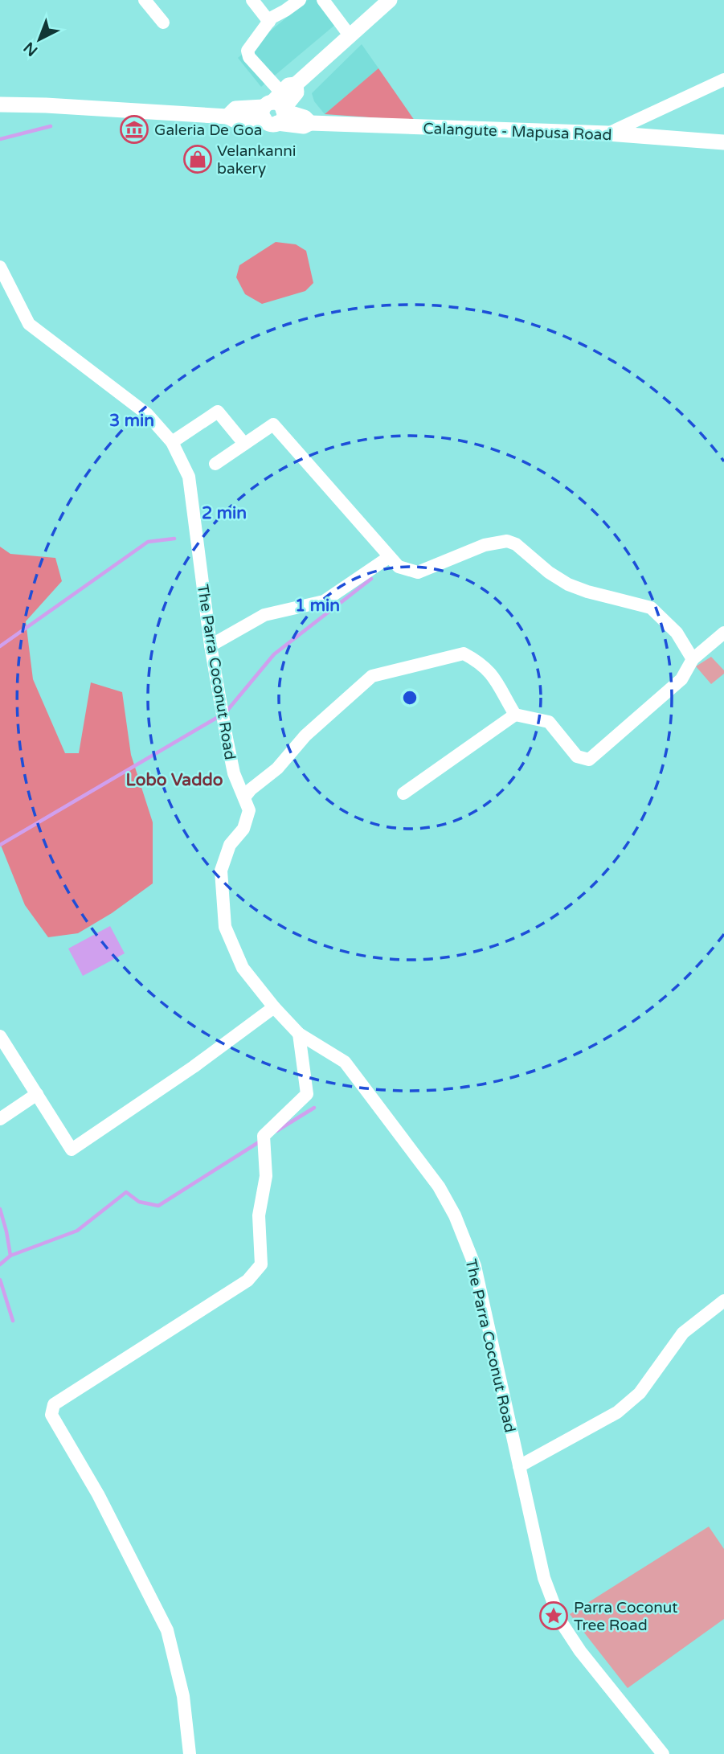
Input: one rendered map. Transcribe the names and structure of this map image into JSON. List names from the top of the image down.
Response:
{
  "streets": {
    "main road": ["Calangute - Mapusa Road"],
    "street": ["The Parra Coconut Road"]
  },
  "districts": ["Lobo Vaddo"],
  "places": {
    "museum": ["Galeria De Goa"],
    "shop": ["Velankanni bakery"],
    "place": ["Parra Coconut Tree Road"]
  },
  "north": "bottom left",
  "rings": ["3 min", "2 min", "1 min"]
}
